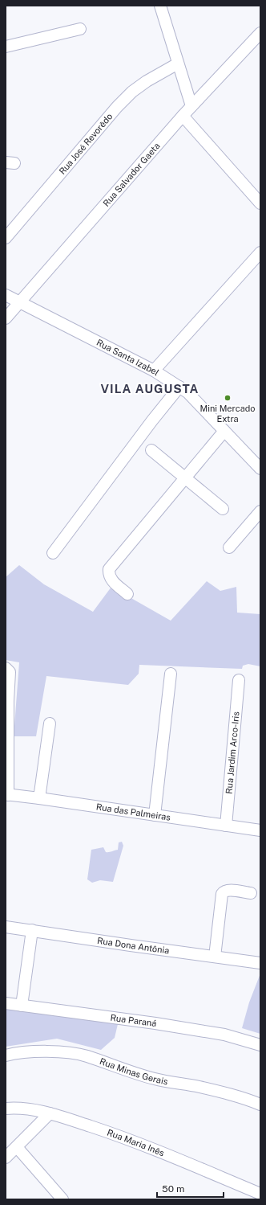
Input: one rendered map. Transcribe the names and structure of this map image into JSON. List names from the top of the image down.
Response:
{
  "streets": {
    "street": [
      "Rua José Revorêdo",
      "Rua Salvador Gaeta",
      "Rua Santa Izabel",
      "Rua Jardim Arco-Iris",
      "Rua das Palmeiras",
      "Rua Dona Antônia",
      "Rua Paraná",
      "Rua Minas Gerais",
      "Rua Maria Inês"
    ]
  },
  "crossings": [
    ["Rua Salvador Gaeta", "Rua Santa Izabel"],
    ["Rua Jardim Arco-Iris", "Rua das Palmeiras"]
  ],
  "districts": ["VILA AUGUSTA"],
  "places": ["Mini Mercado Extra"],
  "scale_bar": "50 m"
}
